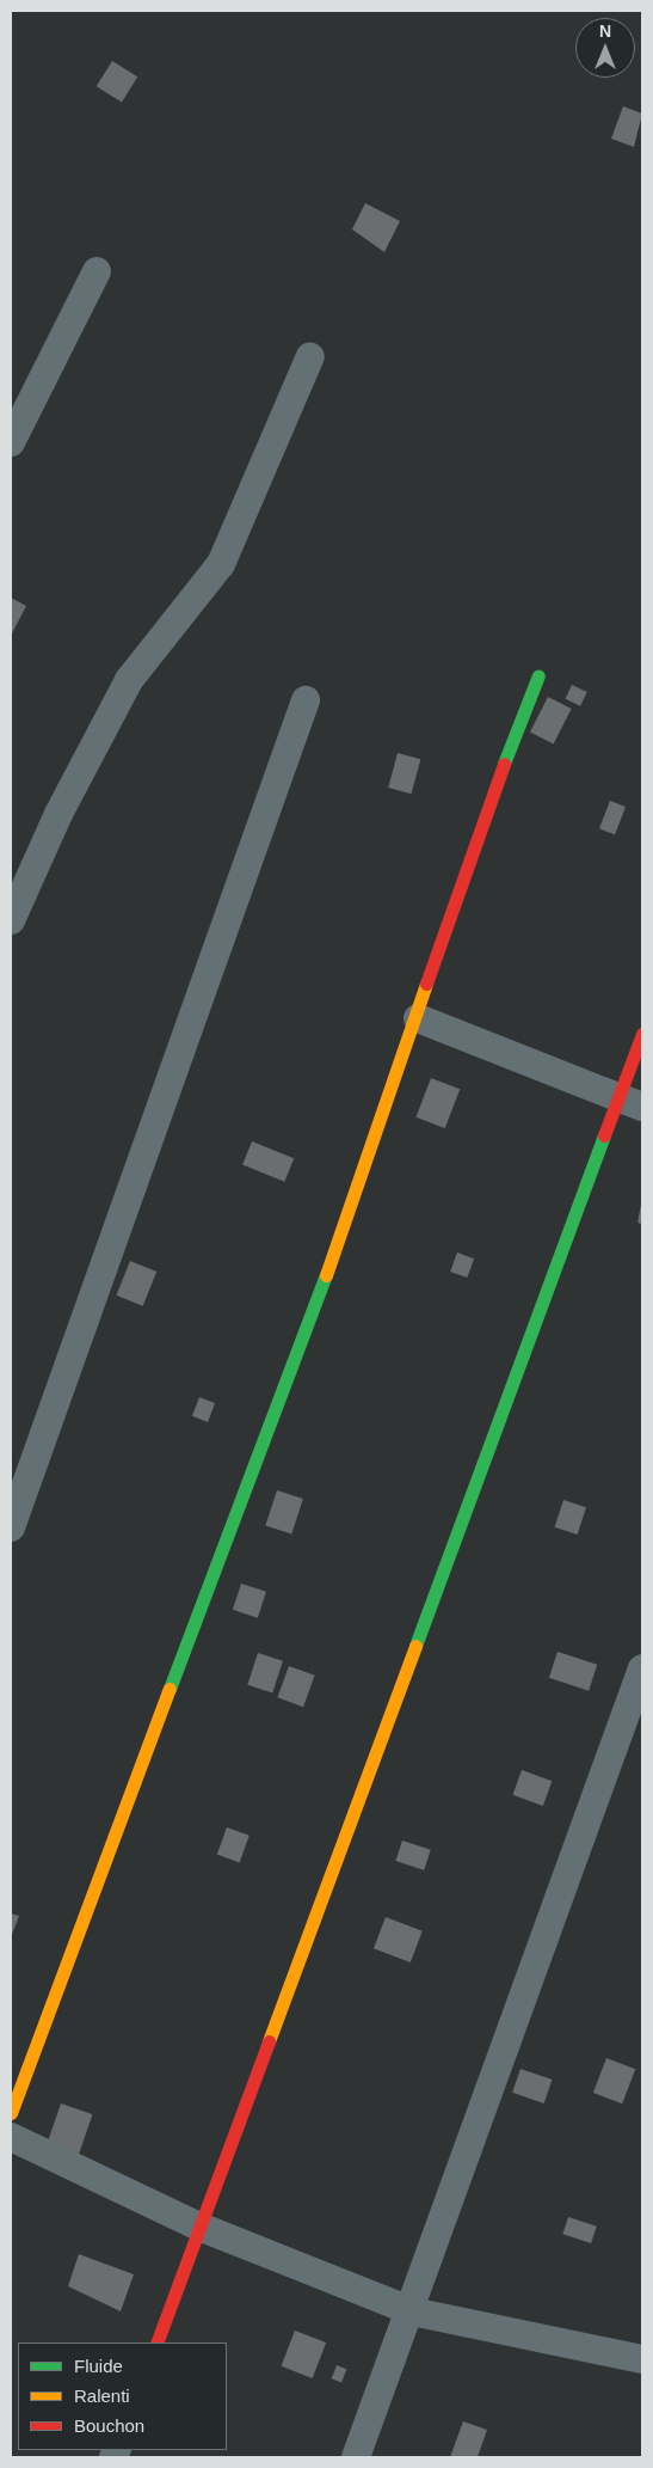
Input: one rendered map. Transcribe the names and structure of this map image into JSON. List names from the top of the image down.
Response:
{
  "legend": ["Fluide", "Ralenti", "Bouchon"],
  "north": "top"
}
